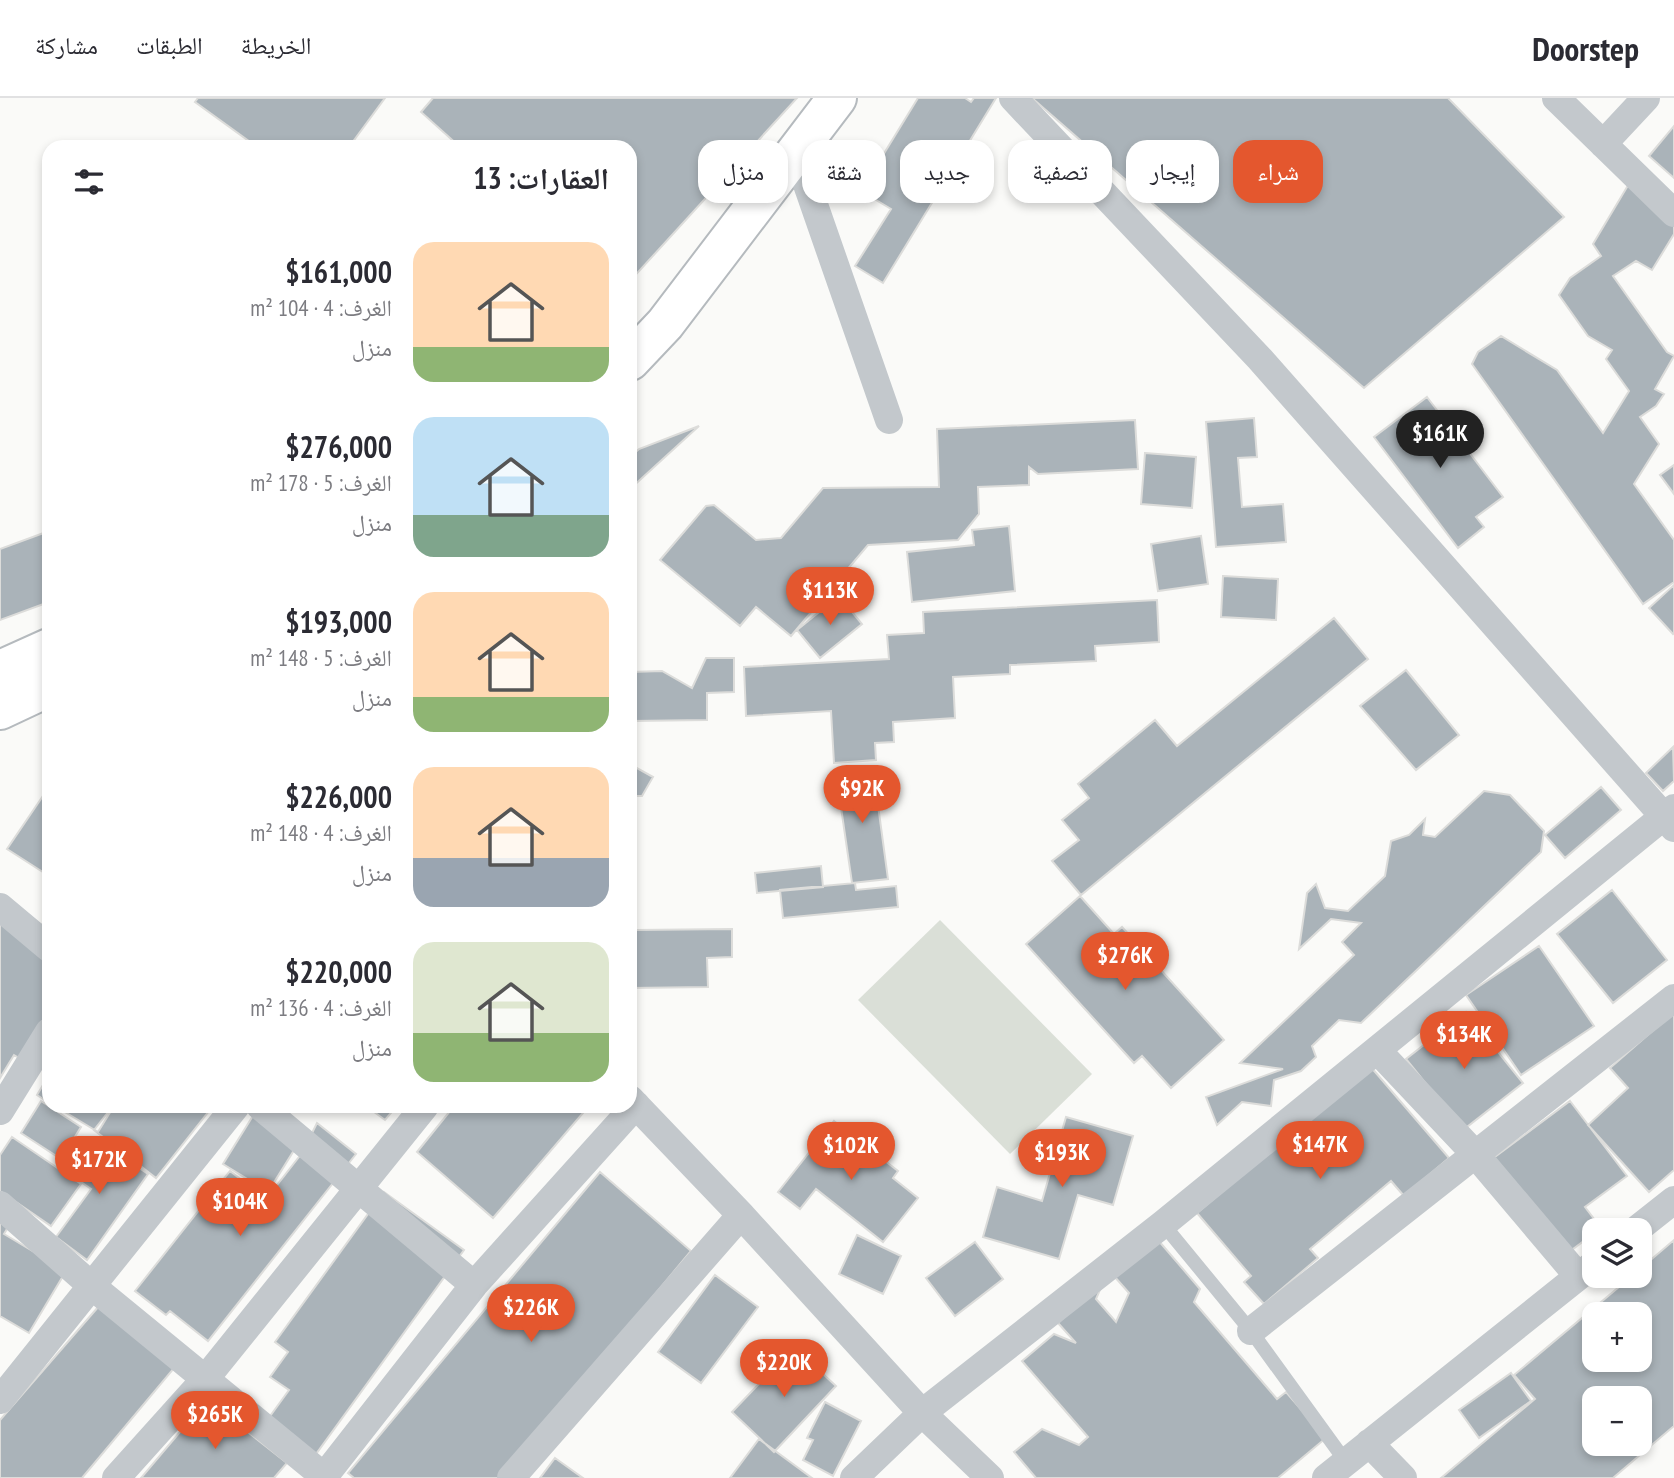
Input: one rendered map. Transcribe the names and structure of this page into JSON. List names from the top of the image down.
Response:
{
  "page": {
    "header": "Doorstep",
    "nav": ["الخريطة", "الطبقات", "مشاركة"],
    "chip": [
      "شراء",
      "إيجار",
      "تصفية",
      "جديد",
      "شقة",
      "منزل"
    ],
    "heading": "العقارات: 13",
    "list": [
      {
        "name": "$161,000",
        "note": "الغرف: 4 · 104 m² · منزل"
      },
      {
        "name": "$276,000",
        "note": "الغرف: 5 · 178 m² · منزل"
      },
      {
        "name": "$193,000",
        "note": "الغرف: 5 · 148 m² · منزل"
      },
      {
        "name": "$226,000",
        "note": "الغرف: 4 · 148 m² · منزل"
      },
      {
        "name": "$220,000",
        "note": "الغرف: 4 · 136 m² · منزل"
      }
    ],
    "price": [
      "$161K",
      "$113K",
      "$92K",
      "$276K",
      "$134K",
      "$147K",
      "$102K",
      "$193K",
      "$172K",
      "$104K",
      "$226K",
      "$220K",
      "$265K"
    ],
    "map_buttons": ["+", "−"]
  }
}
